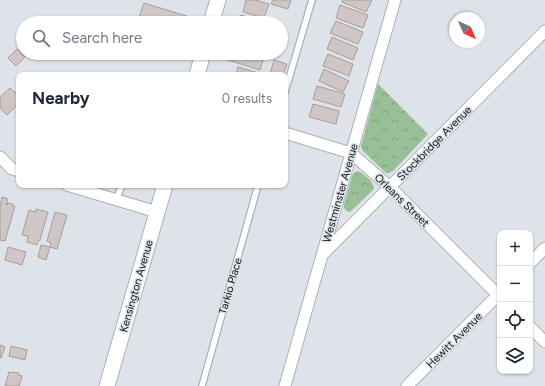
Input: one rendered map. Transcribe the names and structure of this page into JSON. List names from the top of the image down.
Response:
{
  "streets": {
    "street": [
      "Stockbridge Avenue",
      "Westminster Avenue",
      "Orleans Street",
      "Kensington Avenue",
      "Hewitt Avenue"
    ],
    "lane": ["Tarkio Place"]
  },
  "crossings": [
    ["Stockbridge Avenue", "Westminster Avenue"],
    ["Stockbridge Avenue", "Orleans Street"],
    ["Westminster Avenue", "Orleans Street"]
  ],
  "north": "bottom right",
  "page": {
    "search": "Search here",
    "heading": ["Nearby", "0 results"],
    "map_buttons": ["+", "−"]
  }
}
